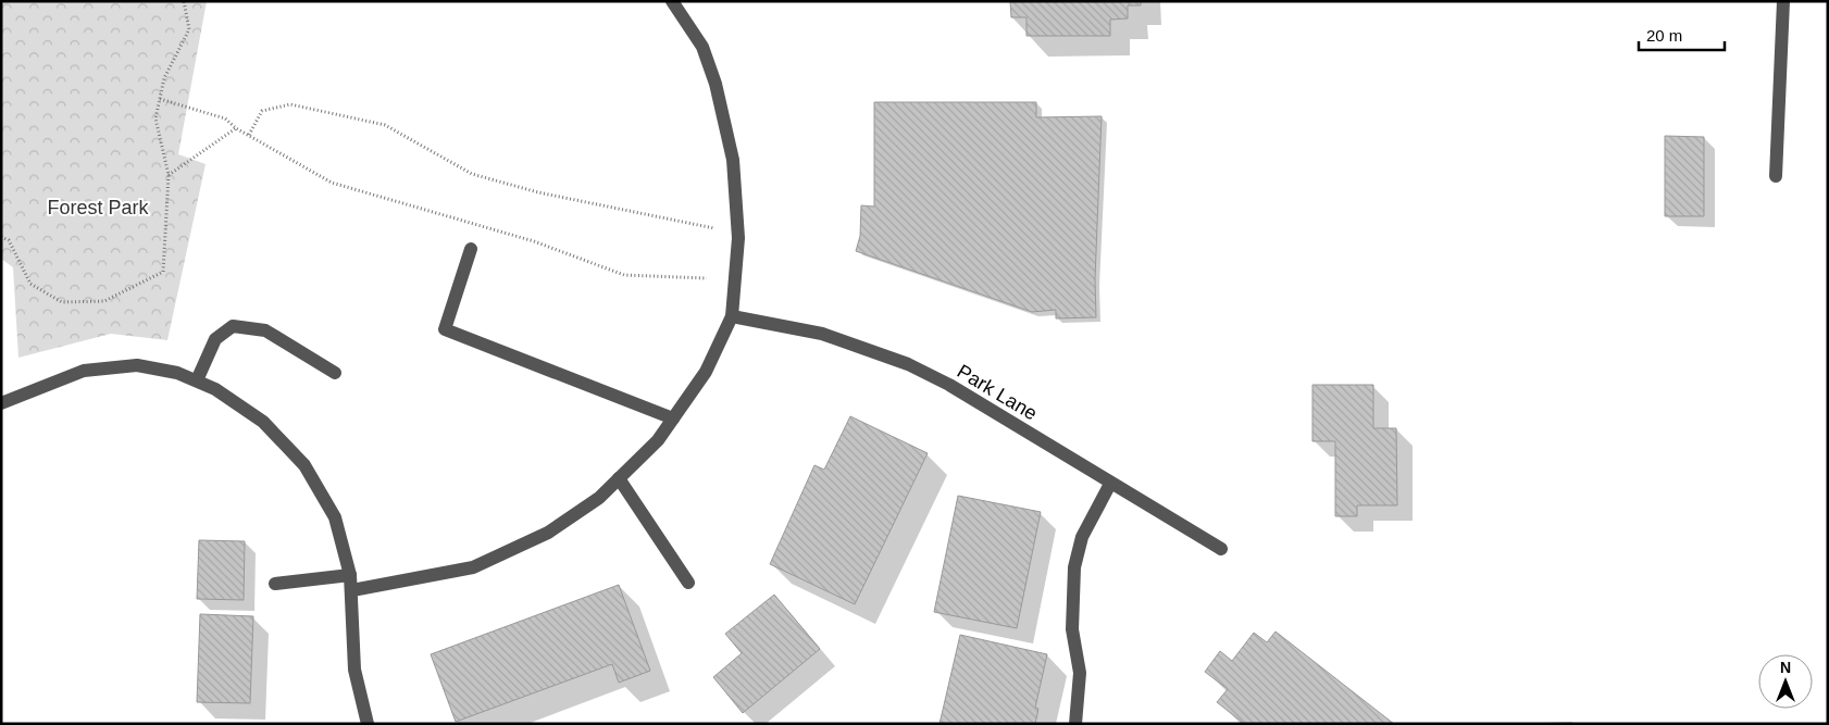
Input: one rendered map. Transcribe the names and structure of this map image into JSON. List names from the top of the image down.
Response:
{
  "streets": {
    "street": ["Park Lane"]
  },
  "parks": ["Forest Park"],
  "scale_bar": "20 m",
  "north": "top"
}
